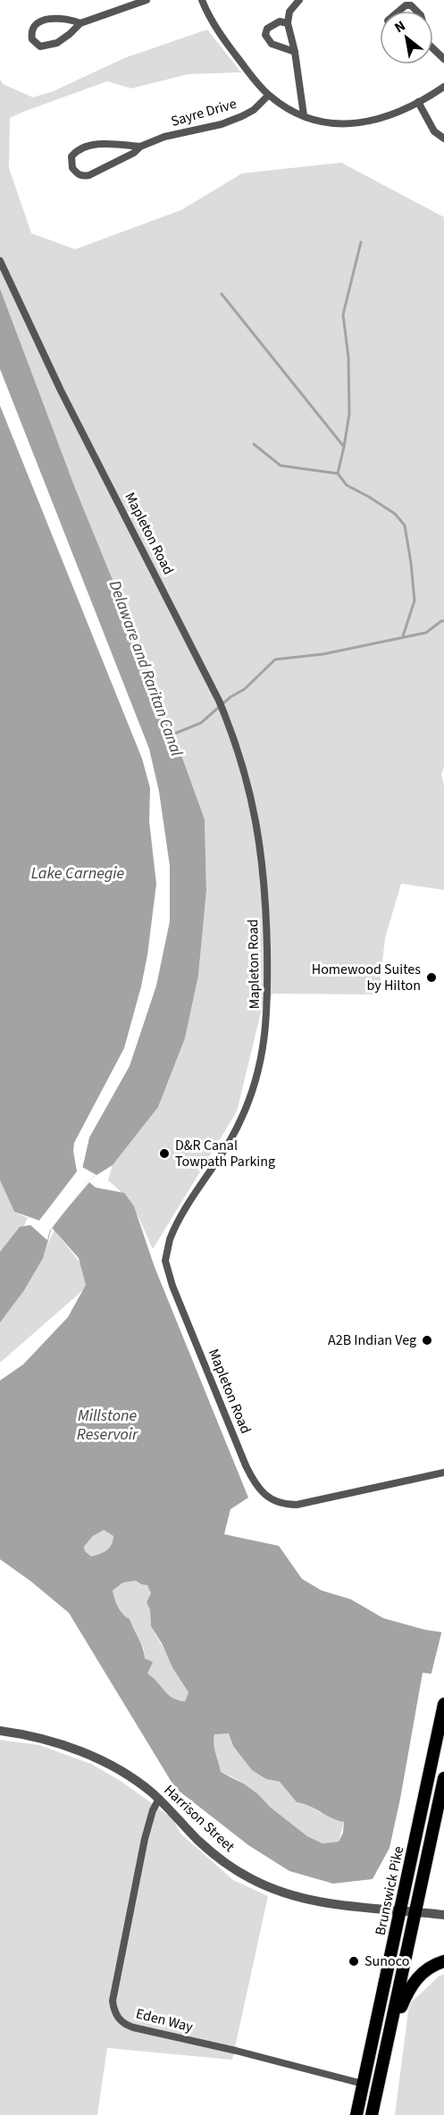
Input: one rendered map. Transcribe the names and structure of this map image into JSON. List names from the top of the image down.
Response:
{
  "streets": {
    "highway": ["Brunswick Pike"],
    "street": [
      "Sayre Drive",
      "Mapleton Road",
      "Harrison Street",
      "Eden Way"
    ]
  },
  "crossings": [
    ["Harrison Street", "Brunswick Pike"],
    ["Harrison Street", "Eden Way"],
    ["Brunswick Pike", "Eden Way"]
  ],
  "water": ["Delaware and Raritan Canal", "Lake Carnegie", "Millstone Reservoir"],
  "places": [
    "Homewood Suites by Hilton",
    "D&R Canal Towpath Parking",
    "A2B Indian Veg",
    "Sunoco"
  ],
  "north": "top left"
}
